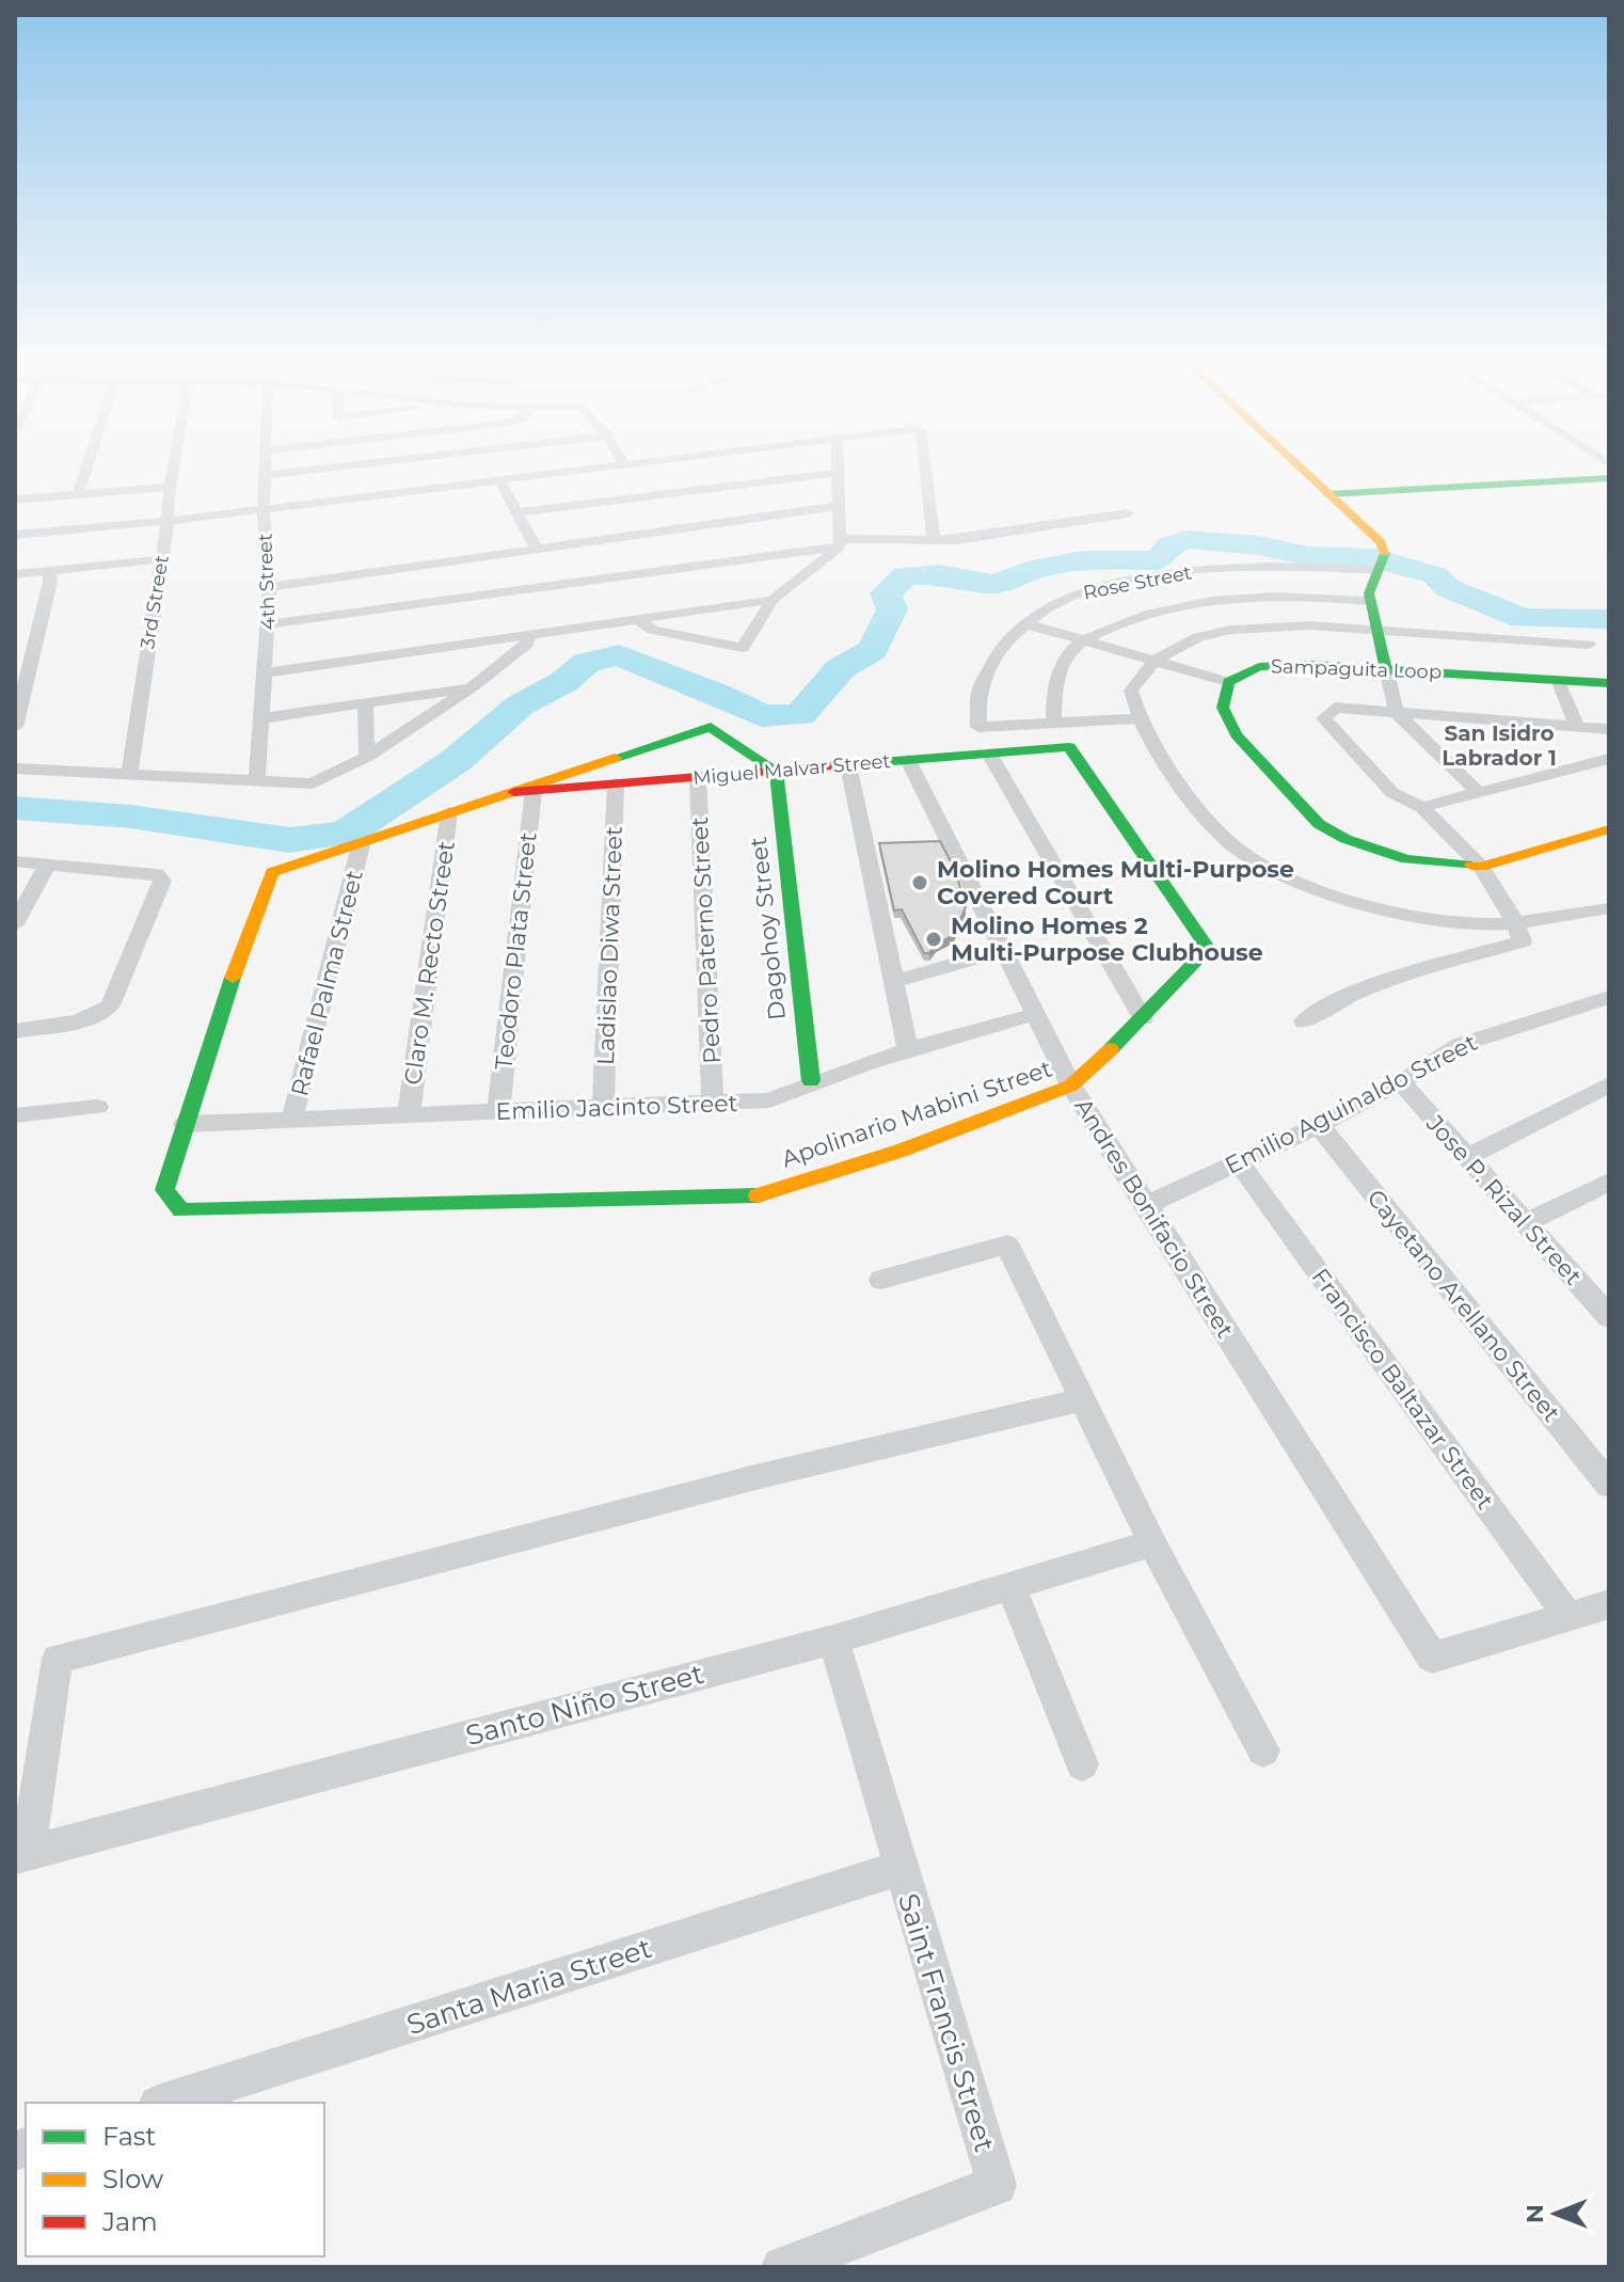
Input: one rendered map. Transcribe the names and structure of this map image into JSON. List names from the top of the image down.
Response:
{
  "streets": {
    "street": [
      "4th Street",
      "Rose Street",
      "3rd Street",
      "Sampaguita Loop",
      "Miguel Malvar Street",
      "Dagohoy Street",
      "Pedro Paterno Street",
      "Ladislao Diwa Street",
      "Teodoro Plata Street",
      "Claro M. Recto Street",
      "Rafael Palma Street",
      "Emilio Aguinaldo Street",
      "Emilio Jacinto Street",
      "Apolinario Mabini Street",
      "Jose P. Rizal Street",
      "Andres Bonifacio Street",
      "Cayetano Arellano Street",
      "Francisco Baltazar Street",
      "Santo Niño Street",
      "Santa Maria Street",
      "Saint Francis Street"
    ]
  },
  "crossings": [
    ["Miguel Malvar Street", "Dagohoy Street"],
    ["Miguel Malvar Street", "Pedro Paterno Street"],
    ["Miguel Malvar Street", "Ladislao Diwa Street"],
    ["Miguel Malvar Street", "Teodoro Plata Street"],
    ["Miguel Malvar Street", "Apolinario Mabini Street"],
    ["Miguel Malvar Street", "Andres Bonifacio Street"],
    ["Dagohoy Street", "Emilio Jacinto Street"],
    ["Pedro Paterno Street", "Emilio Jacinto Street"],
    ["Ladislao Diwa Street", "Emilio Jacinto Street"],
    ["Teodoro Plata Street", "Emilio Jacinto Street"],
    ["Claro M. Recto Street", "Emilio Jacinto Street"],
    ["Rafael Palma Street", "Emilio Jacinto Street"],
    ["Emilio Aguinaldo Street", "Jose P. Rizal Street"],
    ["Emilio Aguinaldo Street", "Andres Bonifacio Street"],
    ["Emilio Aguinaldo Street", "Cayetano Arellano Street"],
    ["Emilio Aguinaldo Street", "Francisco Baltazar Street"],
    ["Emilio Jacinto Street", "Apolinario Mabini Street"],
    ["Emilio Jacinto Street", "Andres Bonifacio Street"],
    ["Apolinario Mabini Street", "Andres Bonifacio Street"],
    ["Andres Bonifacio Street", "Francisco Baltazar Street"],
    ["Santo Niño Street", "Saint Francis Street"],
    ["Santa Maria Street", "Saint Francis Street"]
  ],
  "districts": ["San Isidro Labrador 1"],
  "places": ["Molino Homes Multi-Purpose Covered Court", "Molino Homes 2 Multi-Purpose Clubhouse"],
  "legend": ["Fast", "Slow", "Jam"],
  "north": "left"
}
